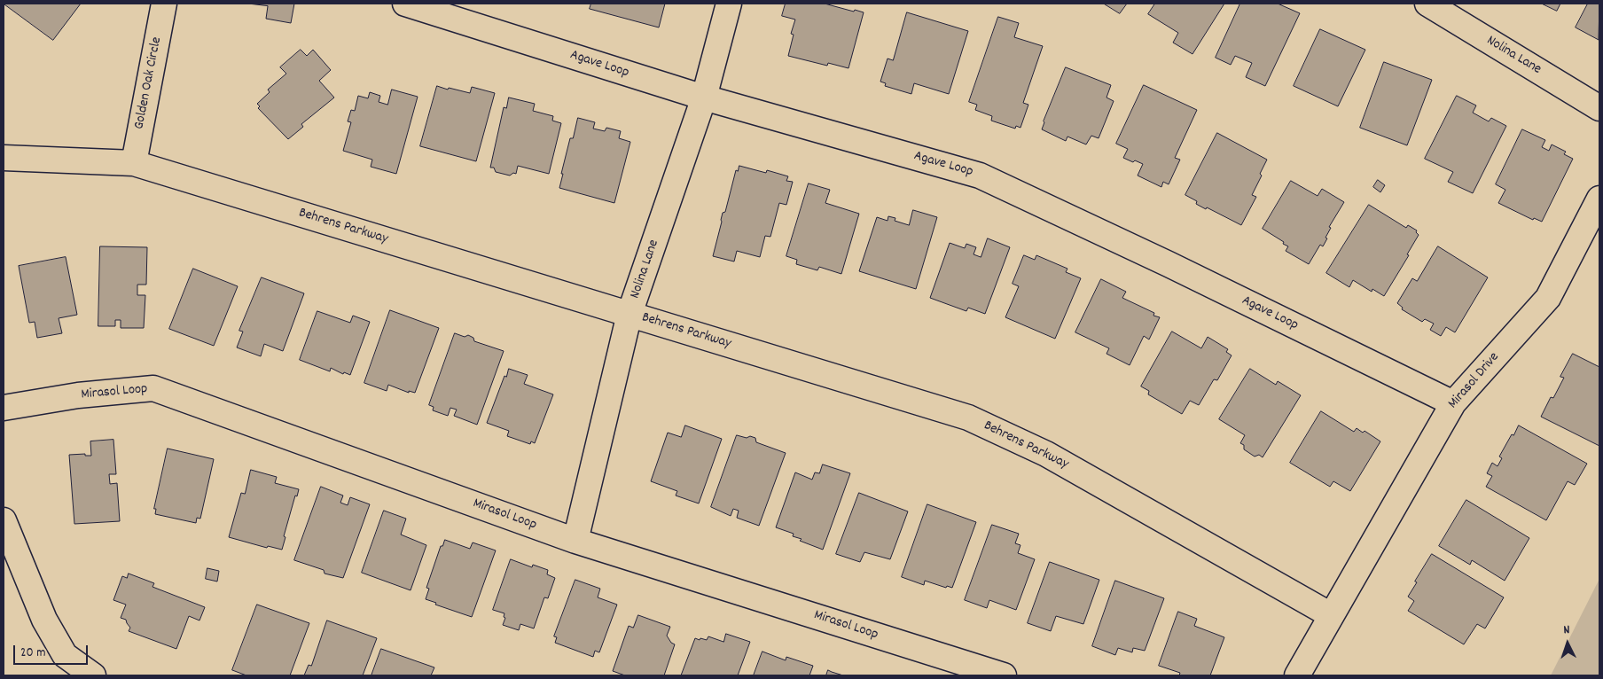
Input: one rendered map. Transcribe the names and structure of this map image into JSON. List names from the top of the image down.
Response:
{
  "streets": {
    "street": [
      "Nolina Lane",
      "Agave Loop",
      "Golden Oak Circle",
      "Behrens Parkway",
      "Mirasol Drive",
      "Mirasol Loop"
    ]
  },
  "crossings": [
    ["Nolina Lane", "Agave Loop"],
    ["Nolina Lane", "Behrens Parkway"],
    ["Nolina Lane", "Mirasol Loop"],
    ["Agave Loop", "Mirasol Drive"],
    ["Golden Oak Circle", "Behrens Parkway"],
    ["Behrens Parkway", "Mirasol Drive"]
  ],
  "scale_bar": "20 m",
  "north": "top"
}
